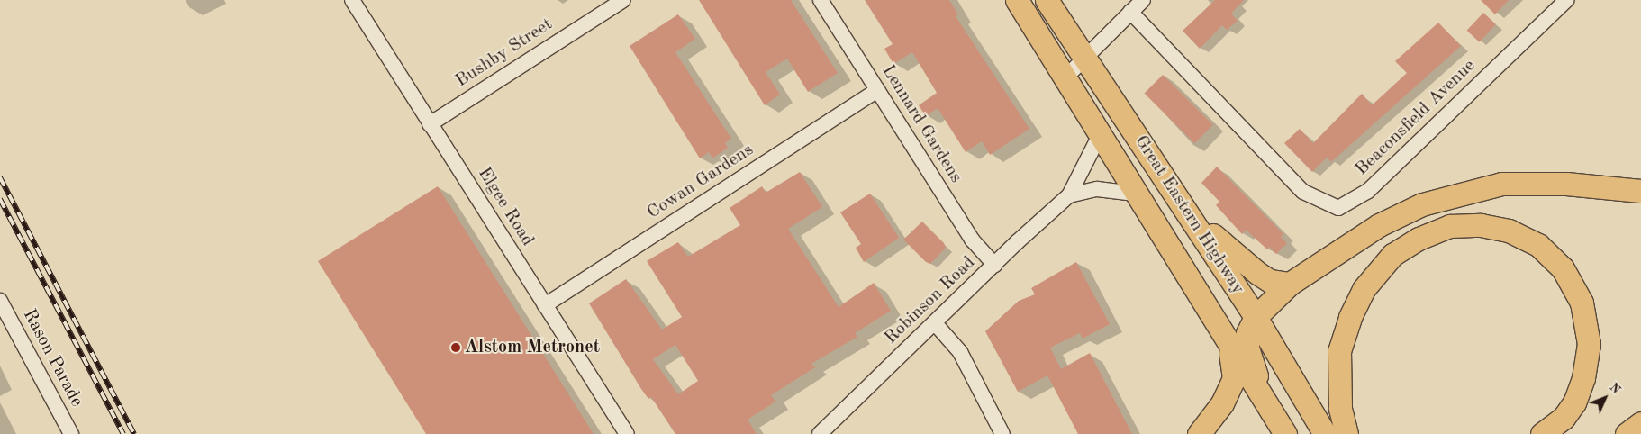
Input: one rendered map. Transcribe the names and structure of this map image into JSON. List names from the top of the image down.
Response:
{
  "streets": {
    "highway": ["Great Eastern Highway"],
    "street": [
      "Bushby Street",
      "Beaconsfield Avenue",
      "Lennard Gardens",
      "Cowan Gardens",
      "Elgee Road",
      "Robinson Road",
      "Rason Parade"
    ]
  },
  "crossings": [
    ["Bushby Street", "Elgee Road"],
    ["Lennard Gardens", "Cowan Gardens"],
    ["Lennard Gardens", "Robinson Road"],
    ["Cowan Gardens", "Elgee Road"],
    ["Great Eastern Highway", "Robinson Road"]
  ],
  "places": ["Alstom Metronet"],
  "north": "top right"
}
